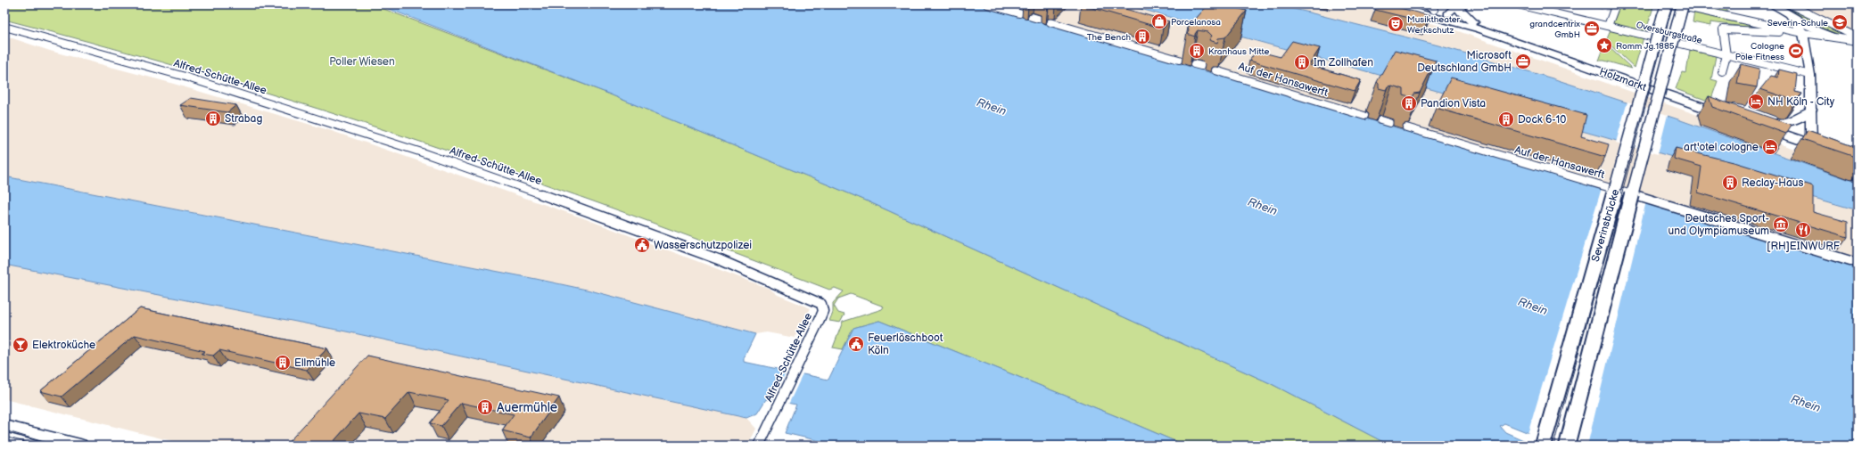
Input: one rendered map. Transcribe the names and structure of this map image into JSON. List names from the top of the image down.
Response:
{
  "streets": {
    "main road": ["Holzmarkt", "Severinsbrücke"],
    "street": ["Oversburgstraße", "Alfred-Schütte-Allee", "Auf der Hansawerft"]
  },
  "water": ["Rhein"],
  "parks": ["Poller Wiesen"],
  "places": {
    "shop": ["Porcelanosa"],
    "school or university": ["Severin-Schule"],
    "theatre": ["Musiktheater Werkschutz"],
    "office": ["grandcentrix GmbH", "Microsoft Deutschland GmbH"],
    "building": [
      "The Bench",
      "Kranhaus Mitte",
      "Im Zollhafen",
      "Pandion Vista",
      "Strabag",
      "Dock 6-10",
      "Reclay-Haus",
      "Ellmühle",
      "Auermühle"
    ],
    "place": ["Romm Jg.1885"],
    "sports": ["Cologne Pole Fitness"],
    "hotel": ["NH Köln - City", "art'otel cologne"],
    "museum": ["Deutsches Sport- und Olympiamuseum"],
    "restaurant": ["[RH]EINWURF"],
    "public building": ["Wasserschutzpolizei", "Feuerlöschboot Köln"],
    "bar": ["Elektroküche"]
  }
}
